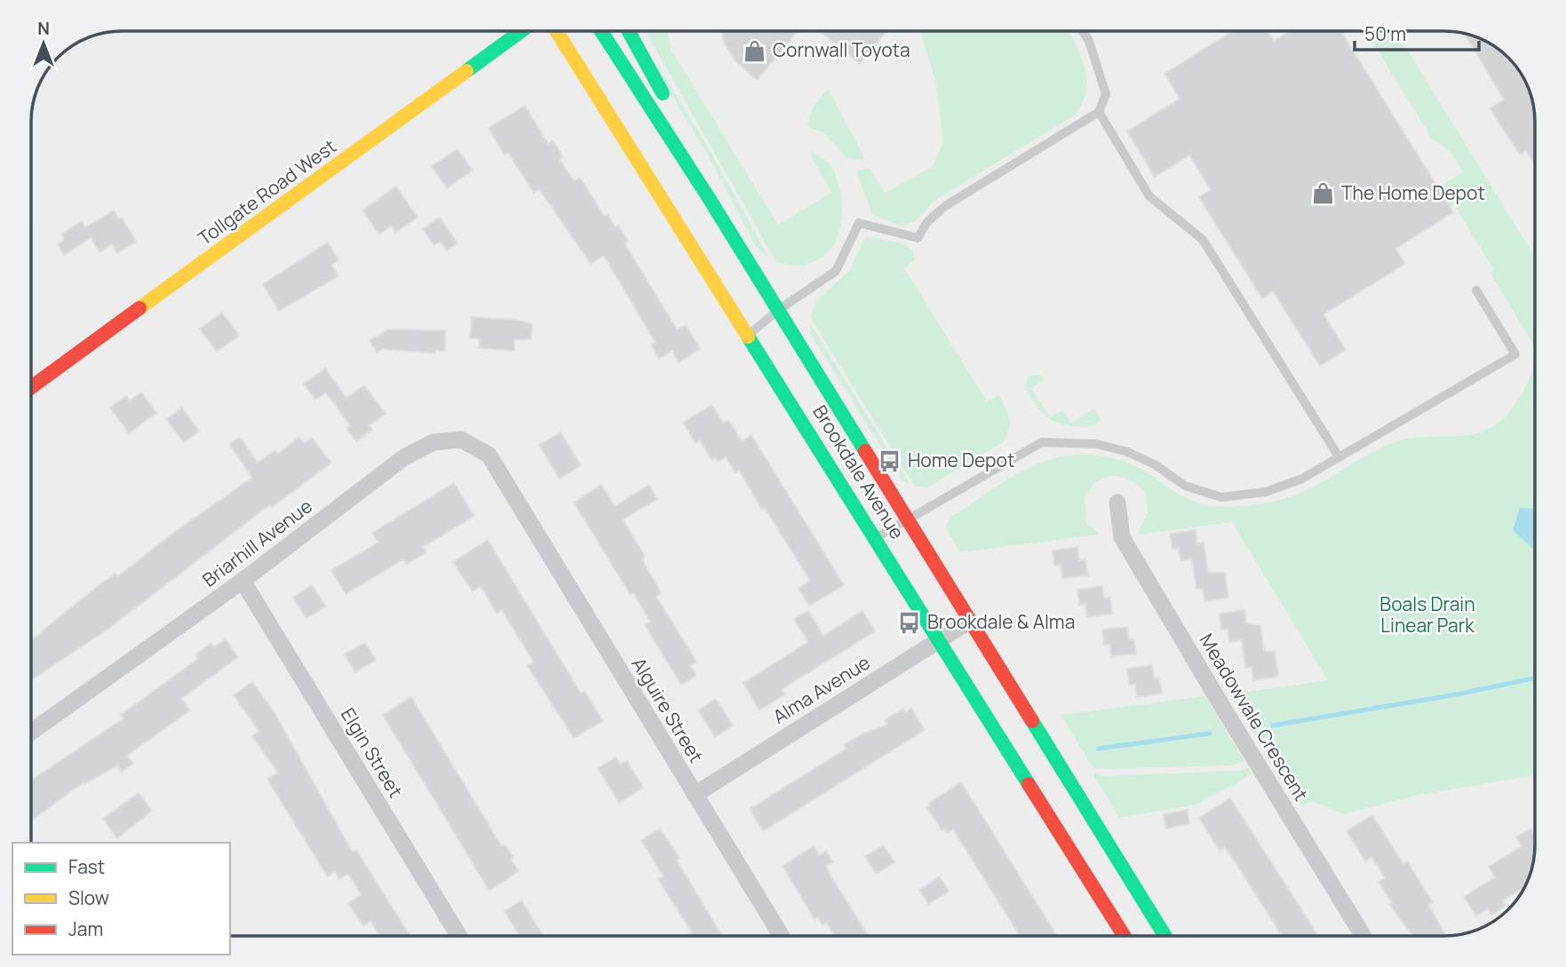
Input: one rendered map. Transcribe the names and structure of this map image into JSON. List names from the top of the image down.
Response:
{
  "streets": {
    "main road": ["Tollgate Road West", "Brookdale Avenue"],
    "street": [
      "Briarhill Avenue",
      "Alma Avenue",
      "Alguire Street",
      "Meadowvale Crescent",
      "Elgin Street"
    ]
  },
  "crossings": [
    ["Brookdale Avenue", "Alma Avenue"],
    ["Briarhill Avenue", "Alguire Street"],
    ["Briarhill Avenue", "Elgin Street"],
    ["Alma Avenue", "Alguire Street"]
  ],
  "parks": ["Boals Drain Linear Park"],
  "places": {
    "shop": ["Cornwall Toyota", "The Home Depot"],
    "bus stop": ["Home Depot", "Brookdale & Alma"]
  },
  "legend": ["Fast", "Slow", "Jam"],
  "scale_bar": "50 m",
  "north": "top"
}
